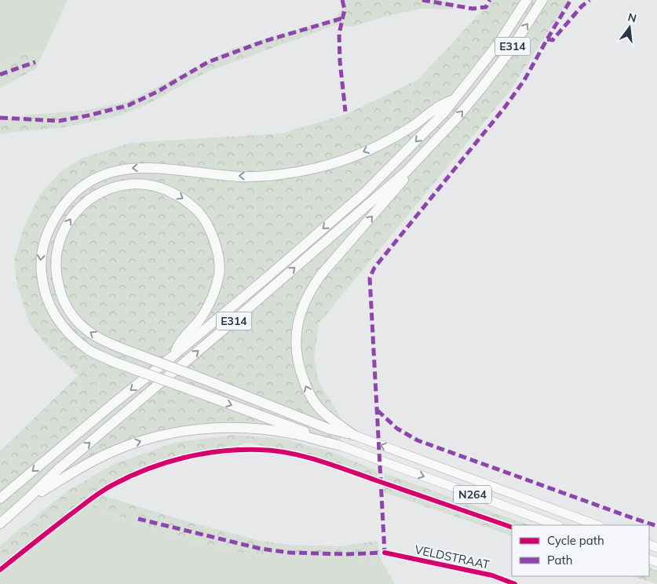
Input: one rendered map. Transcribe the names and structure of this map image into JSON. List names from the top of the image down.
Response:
{
  "streets": {
    "highway": ["E314", "N264"],
    "street": ["VELDSTRAAT"]
  },
  "legend": ["Cycle path", "Path"],
  "north": "top"
}
